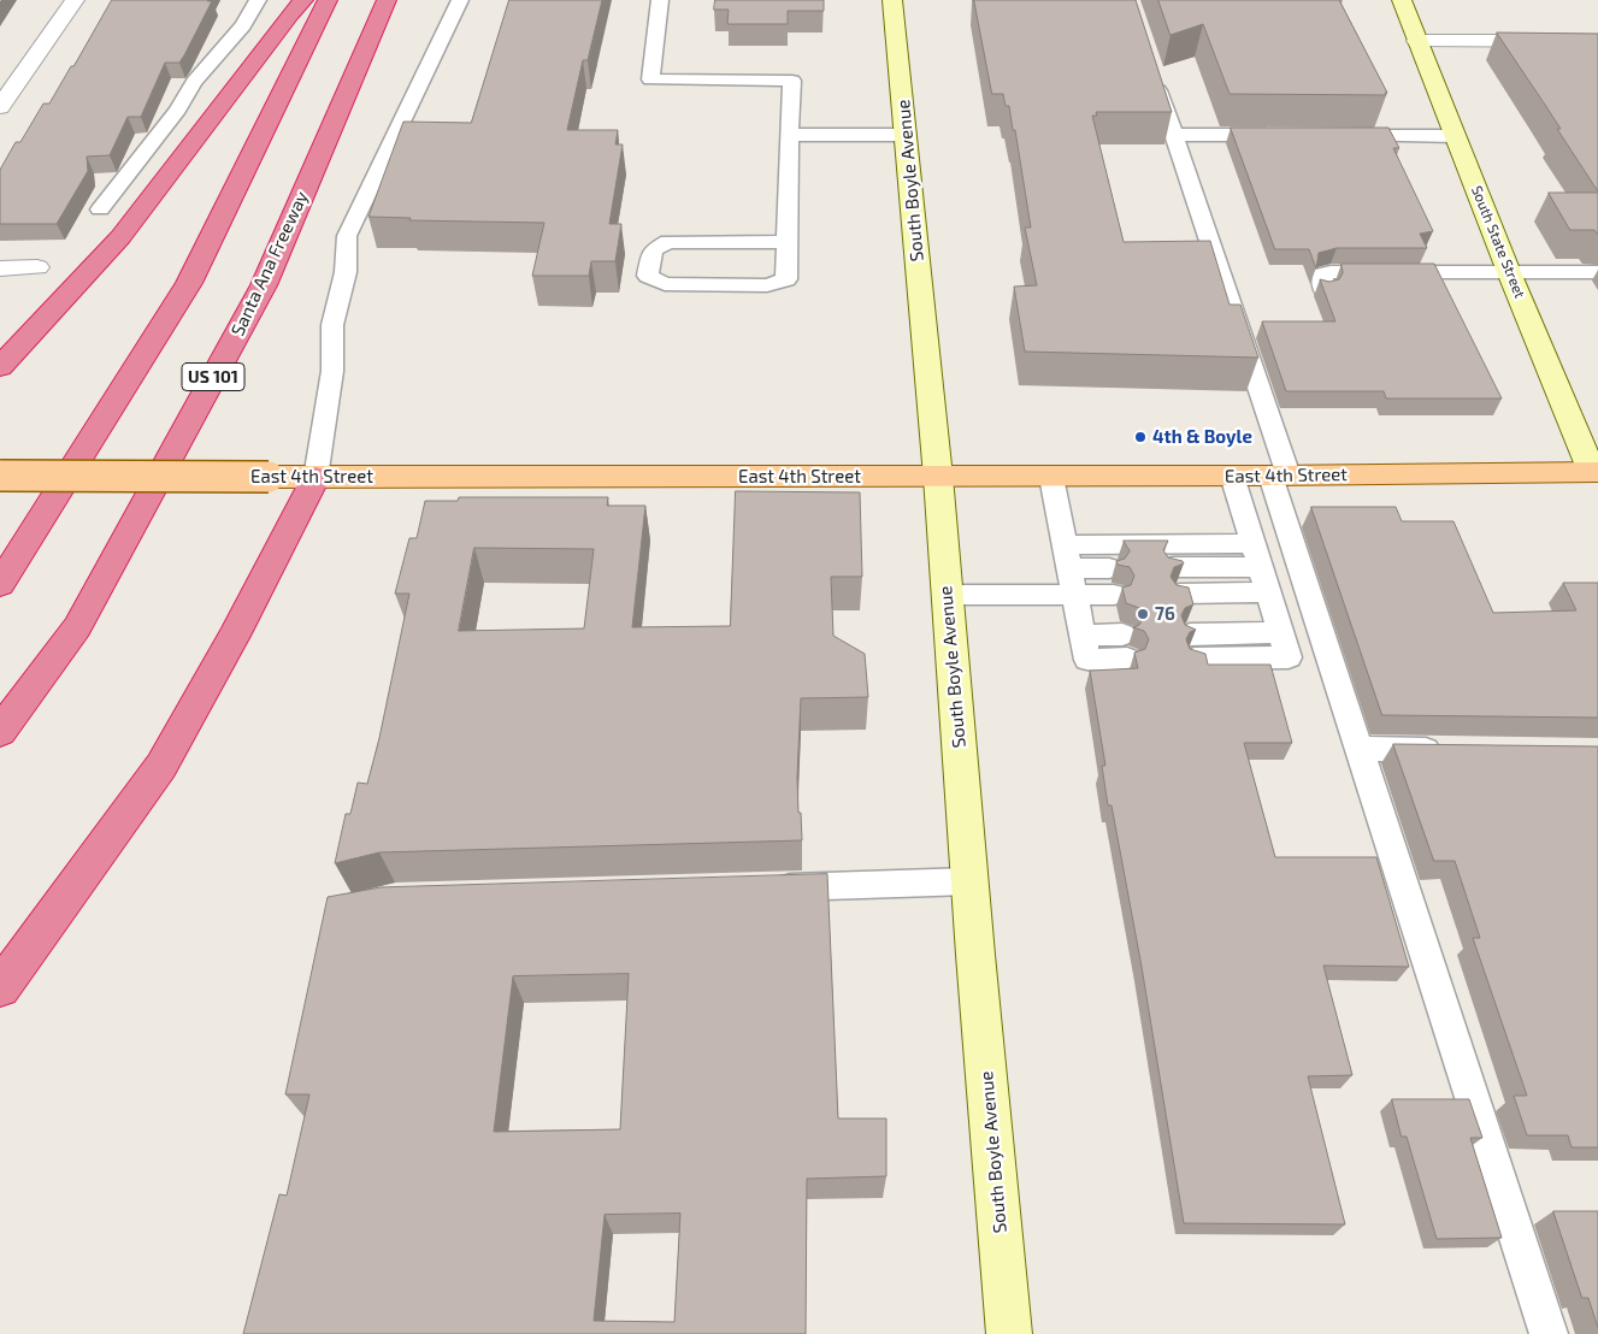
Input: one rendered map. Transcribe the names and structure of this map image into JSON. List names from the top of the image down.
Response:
{
  "streets": {
    "highway": ["Santa Ana Freeway", "US 101"],
    "main road": ["South Boyle Avenue", "South State Street", "East 4th Street"]
  },
  "crossings": [
    ["South Boyle Avenue", "East 4th Street"],
    ["South State Street", "East 4th Street"]
  ],
  "places": ["4th & Boyle", "76"]
}
